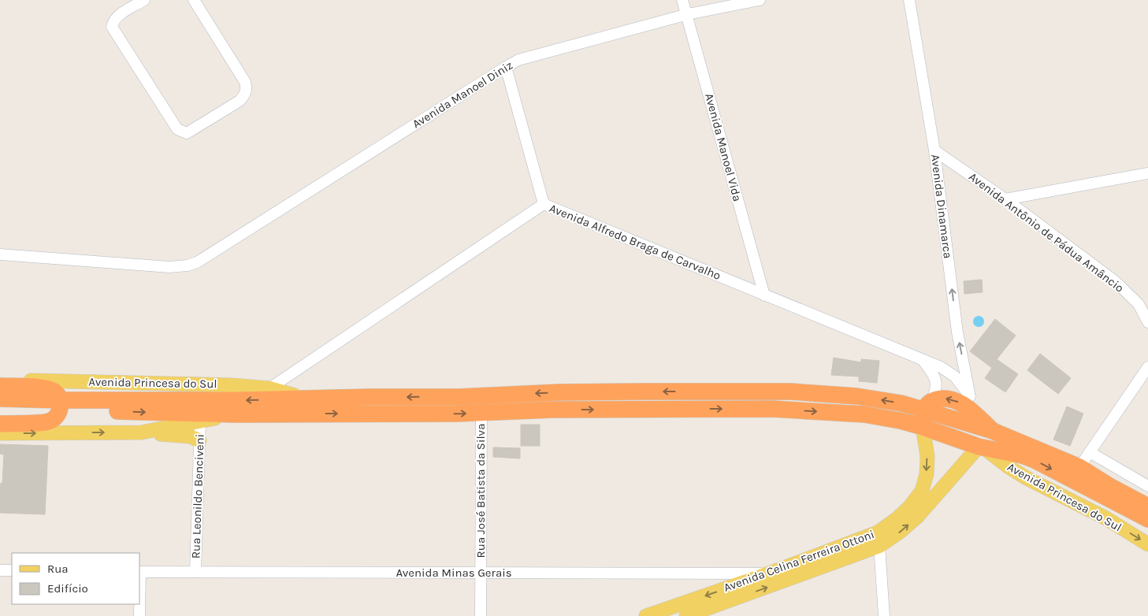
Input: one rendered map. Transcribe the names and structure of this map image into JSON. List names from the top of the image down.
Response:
{
  "streets": {
    "main road": ["Avenida Princesa do Sul", "Avenida Celina Ferreira Ottoni"],
    "street": [
      "Avenida Manoel Diniz",
      "Avenida Manoel Vida",
      "Avenida Dinamarca",
      "Avenida Antônio de Pádua Amâncio",
      "Avenida Alfredo Braga de Carvalho",
      "Rua José Batista da Silva",
      "Rua Leonildo Benciveni",
      "Avenida Minas Gerais"
    ]
  },
  "crossings": [
    ["Avenida Manoel Diniz", "Avenida Manoel Vida"],
    ["Avenida Manoel Vida", "Avenida Alfredo Braga de Carvalho"],
    ["Avenida Dinamarca", "Avenida Antônio de Pádua Amâncio"],
    ["Avenida Dinamarca", "Avenida Alfredo Braga de Carvalho"],
    ["Avenida Alfredo Braga de Carvalho", "Avenida Princesa do Sul"],
    ["Avenida Princesa do Sul", "Avenida Celina Ferreira Ottoni"],
    ["Rua José Batista da Silva", "Avenida Minas Gerais"],
    ["Rua Leonildo Benciveni", "Avenida Minas Gerais"],
    ["Avenida Celina Ferreira Ottoni", "Avenida Minas Gerais"]
  ],
  "one_way": ["Avenida Dinamarca", "Avenida Princesa do Sul"],
  "legend": ["Rua", "Edifício"]
}
